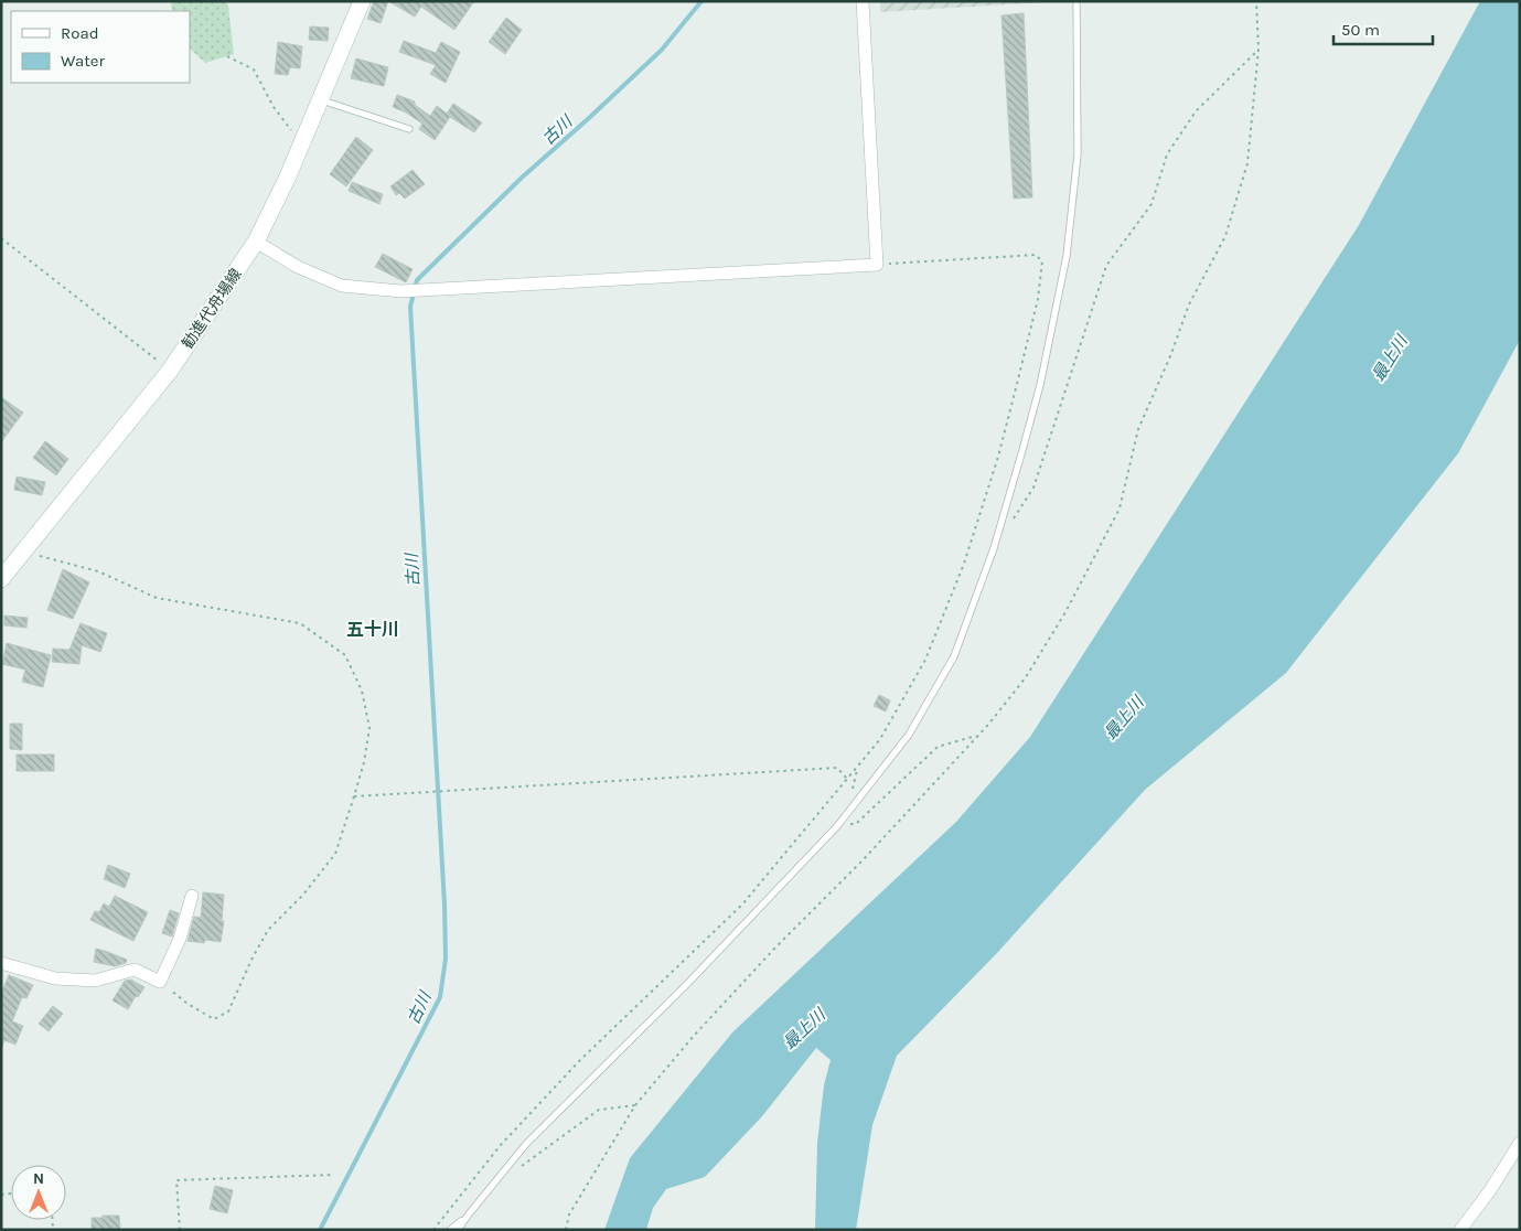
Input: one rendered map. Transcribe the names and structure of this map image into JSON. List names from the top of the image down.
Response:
{
  "streets": {
    "main road": ["勧進代舟場線"]
  },
  "districts": ["五十川"],
  "water": ["古川", "最上川"],
  "legend": ["Road", "Water"],
  "scale_bar": "50 m",
  "north": "top"
}
